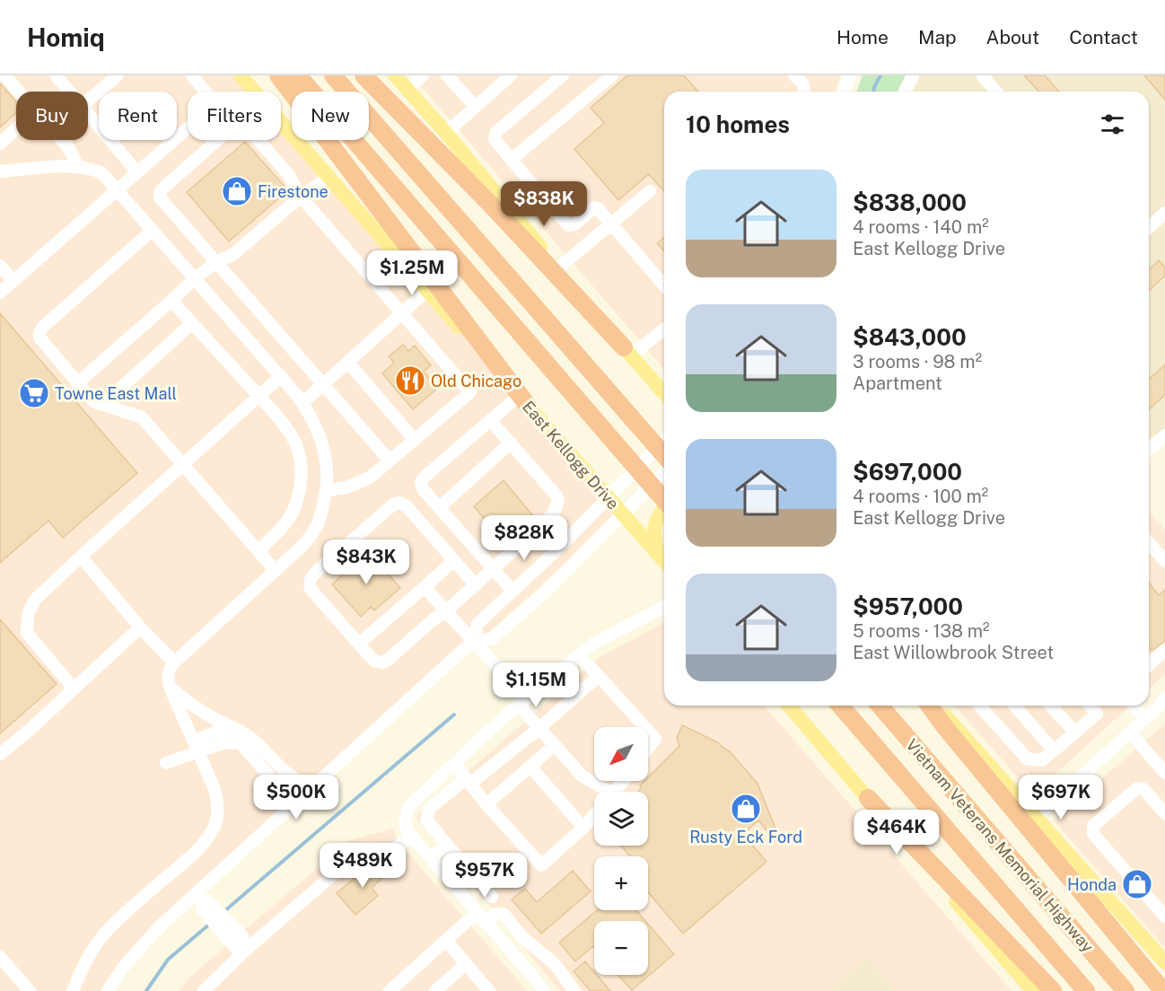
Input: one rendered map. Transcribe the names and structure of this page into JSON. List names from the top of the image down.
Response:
{
  "streets": {
    "highway": ["Vietnam Veterans Memorial Highway"],
    "main road": ["East Kellogg Drive"]
  },
  "places": {
    "shop": ["Firestone", "Rusty Eck Ford", "Honda"],
    "restaurant": ["Old Chicago"],
    "supermarket": ["Towne East Mall"]
  },
  "north": "bottom left",
  "page": {
    "header": "Homiq",
    "nav": [
      "Home",
      "Map",
      "About",
      "Contact"
    ],
    "chip": [
      "Buy",
      "Rent",
      "Filters",
      "New"
    ],
    "heading": "10 homes",
    "list": [
      {
        "name": "$838,000",
        "note": "4 rooms · 140 m² · East Kellogg Drive"
      },
      {
        "name": "$843,000",
        "note": "3 rooms · 98 m² · Apartment"
      },
      {
        "name": "$697,000",
        "note": "4 rooms · 100 m² · East Kellogg Drive"
      },
      {
        "name": "$957,000",
        "note": "5 rooms · 138 m² · East Willowbrook Street"
      }
    ],
    "price": [
      "$838K",
      "$1.25M",
      "$828K",
      "$843K",
      "$1.15M",
      "$500K",
      "$697K",
      "$464K",
      "$489K",
      "$957K"
    ],
    "map_buttons": ["+", "−"]
  }
}
